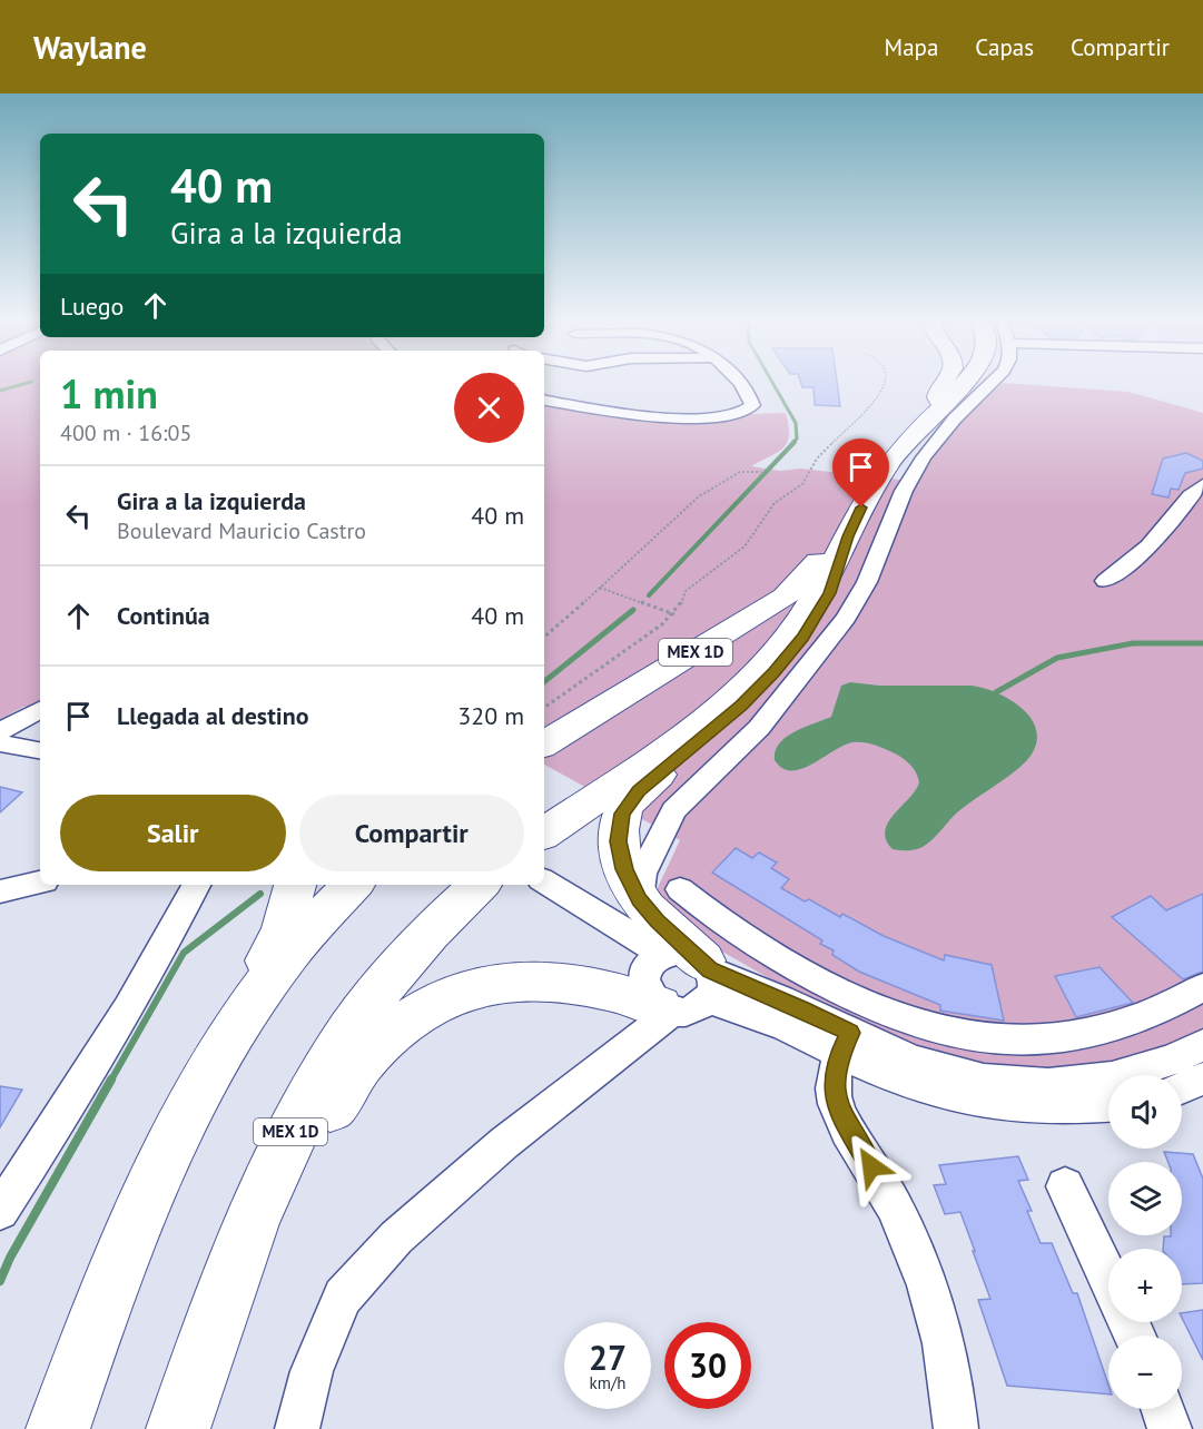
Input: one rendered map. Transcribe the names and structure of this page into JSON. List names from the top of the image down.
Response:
{
  "streets": {
    "highway": ["MEX 1D"]
  },
  "page": {
    "header": "Waylane",
    "nav": ["Mapa", "Capas", "Compartir"],
    "turn": ["40 m", "Gira a la izquierda"],
    "then": "Luego",
    "heading": ["1 min", "400 m · 16:05"],
    "list": [
      {
        "name": "Gira a la izquierda",
        "note": "Boulevard Mauricio Castro",
        "value": "40 m"
      },
      {
        "name": "Continúa",
        "value": "40 m"
      },
      {
        "name": "Llegada al destino",
        "value": "320 m"
      }
    ],
    "buttons": ["Salir", "Compartir"],
    "map_buttons": ["+", "−"],
    "speed": "27 km/h",
    "limit": "30"
  }
}
